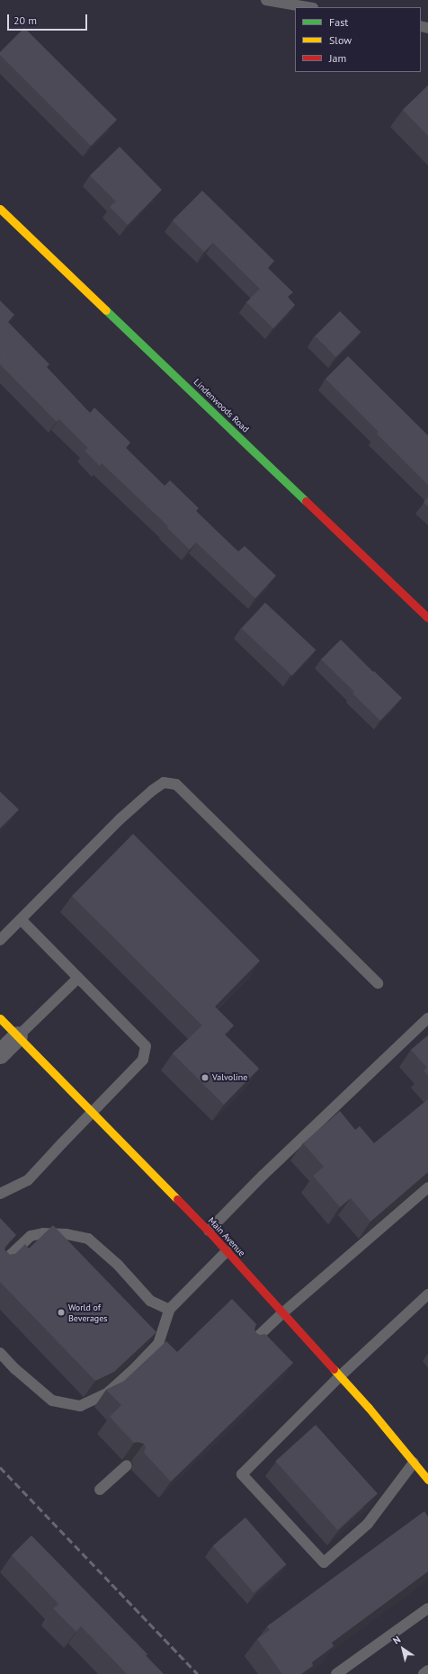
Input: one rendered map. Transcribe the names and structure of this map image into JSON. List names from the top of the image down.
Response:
{
  "streets": {
    "main road": ["Lindenwoods Road", "Main Avenue"]
  },
  "places": ["Valvoline", "World of Beverages"],
  "legend": ["Fast", "Slow", "Jam"],
  "scale_bar": "20 m",
  "north": "top left"
}
